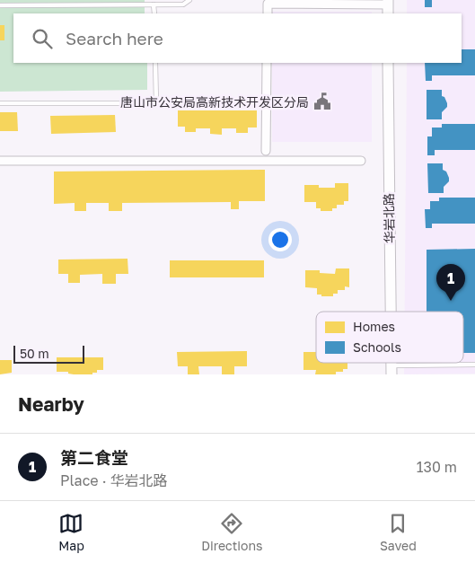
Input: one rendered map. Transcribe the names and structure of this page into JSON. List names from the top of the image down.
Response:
{
  "streets": {
    "street": ["华岩北路"]
  },
  "places": {
    "public building": ["唐山市公安局高新技术开发区分局"]
  },
  "legend": ["Homes", "Schools"],
  "scale_bar": "50 m",
  "page": {
    "search": "Search here",
    "pins": "1",
    "scale": "50 m",
    "heading": "Nearby",
    "list": [
      {
        "mark": "1",
        "name": "第二食堂",
        "note": "Place · 华岩北路",
        "value": "130 m"
      }
    ],
    "nav": ["Map", "Directions", "Saved"]
  }
}
